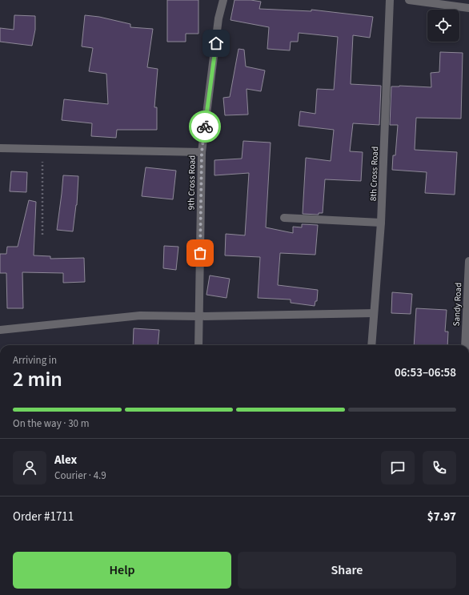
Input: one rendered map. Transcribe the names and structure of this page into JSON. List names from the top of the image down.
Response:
{
  "streets": {
    "street": ["8th Cross Road", "9th Cross Road", "Sandy Road"]
  },
  "page": {
    "heading": ["2 min", "Arriving in", "06:53–06:58"],
    "panel": [
      "Alex",
      "Courier · 4.9",
      "Order #1711",
      "$7.97"
    ],
    "bar": "On the way · 30 m",
    "buttons": ["Help", "Share"]
  }
}
